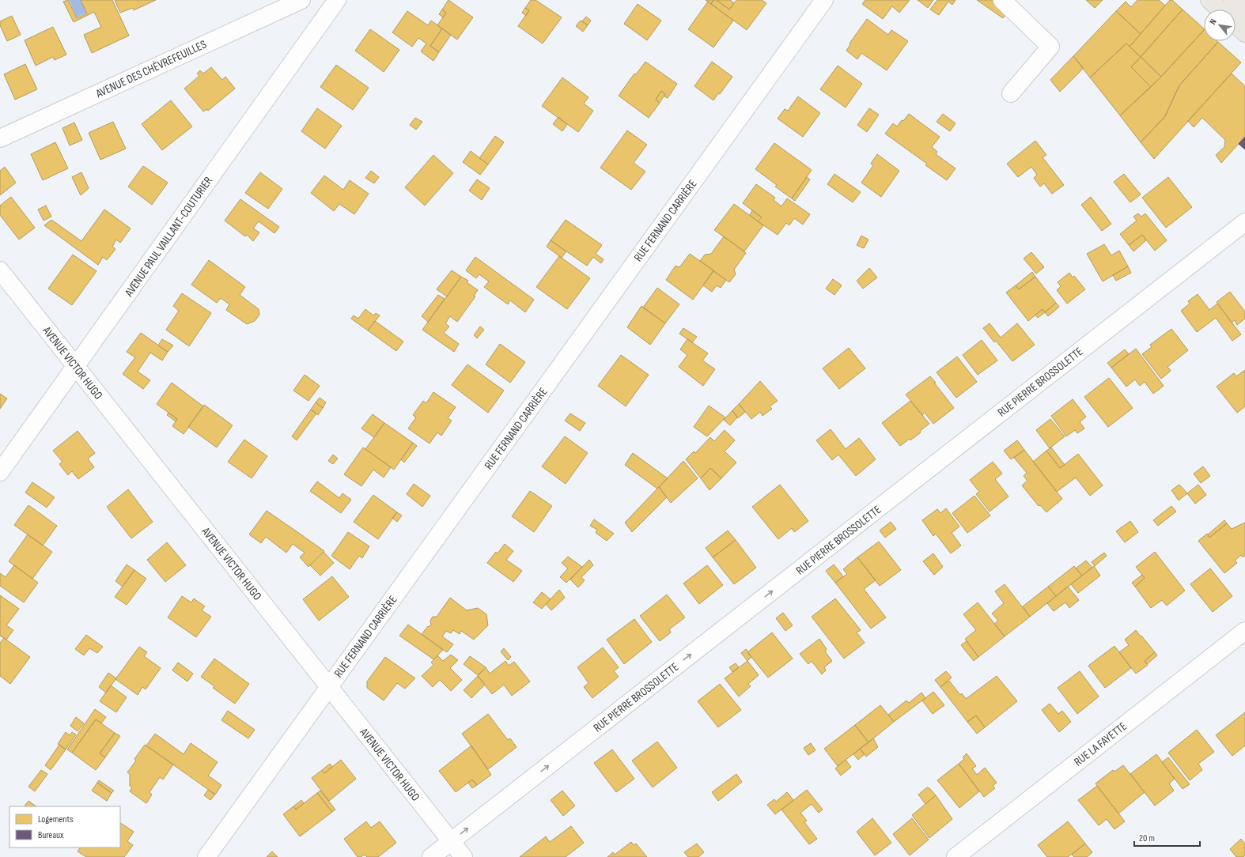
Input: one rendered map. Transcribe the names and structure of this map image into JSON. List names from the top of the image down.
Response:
{
  "streets": {
    "street": [
      "AVENUE DES CHÈVREFEUILLES",
      "RUE FERNAND CARRIÈRE",
      "AVENUE PAUL VAILLANT-COUTURIER",
      "AVENUE VICTOR HUGO",
      "RUE PIERRE BROSSOLETTE",
      "RUE LA FAYETTE"
    ]
  },
  "crossings": [
    ["RUE FERNAND CARRIÈRE", "AVENUE VICTOR HUGO"],
    ["AVENUE PAUL VAILLANT-COUTURIER", "AVENUE VICTOR HUGO"],
    ["AVENUE VICTOR HUGO", "RUE PIERRE BROSSOLETTE"]
  ],
  "one_way": ["RUE PIERRE BROSSOLETTE"],
  "legend": ["Logements", "Bureaux"],
  "scale_bar": "20 m",
  "north": "top left"
}
